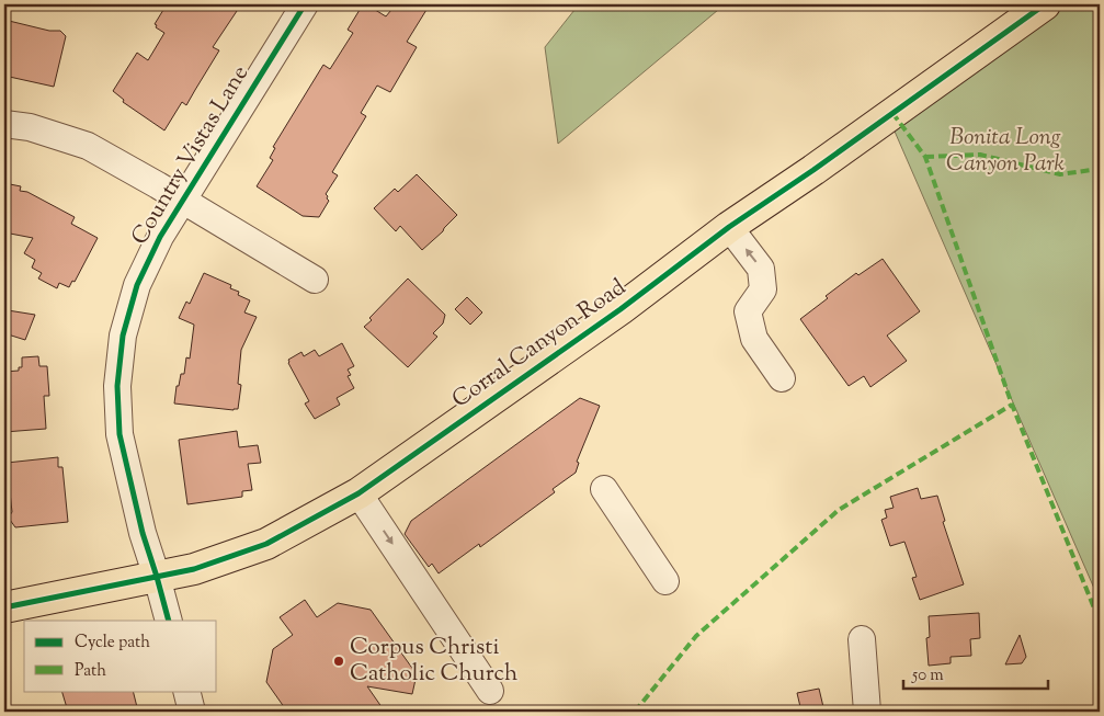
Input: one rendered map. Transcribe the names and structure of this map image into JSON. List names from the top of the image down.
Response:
{
  "streets": {
    "main road": ["Corral Canyon Road"],
    "street": ["Country Vistas Lane"]
  },
  "crossings": [
    ["Country Vistas Lane", "Corral Canyon Road"]
  ],
  "parks": ["Bonita Long Canyon Park"],
  "places": ["Corpus Christi Catholic Church"],
  "legend": ["Cycle path", "Path"],
  "scale_bar": "50 m"
}
